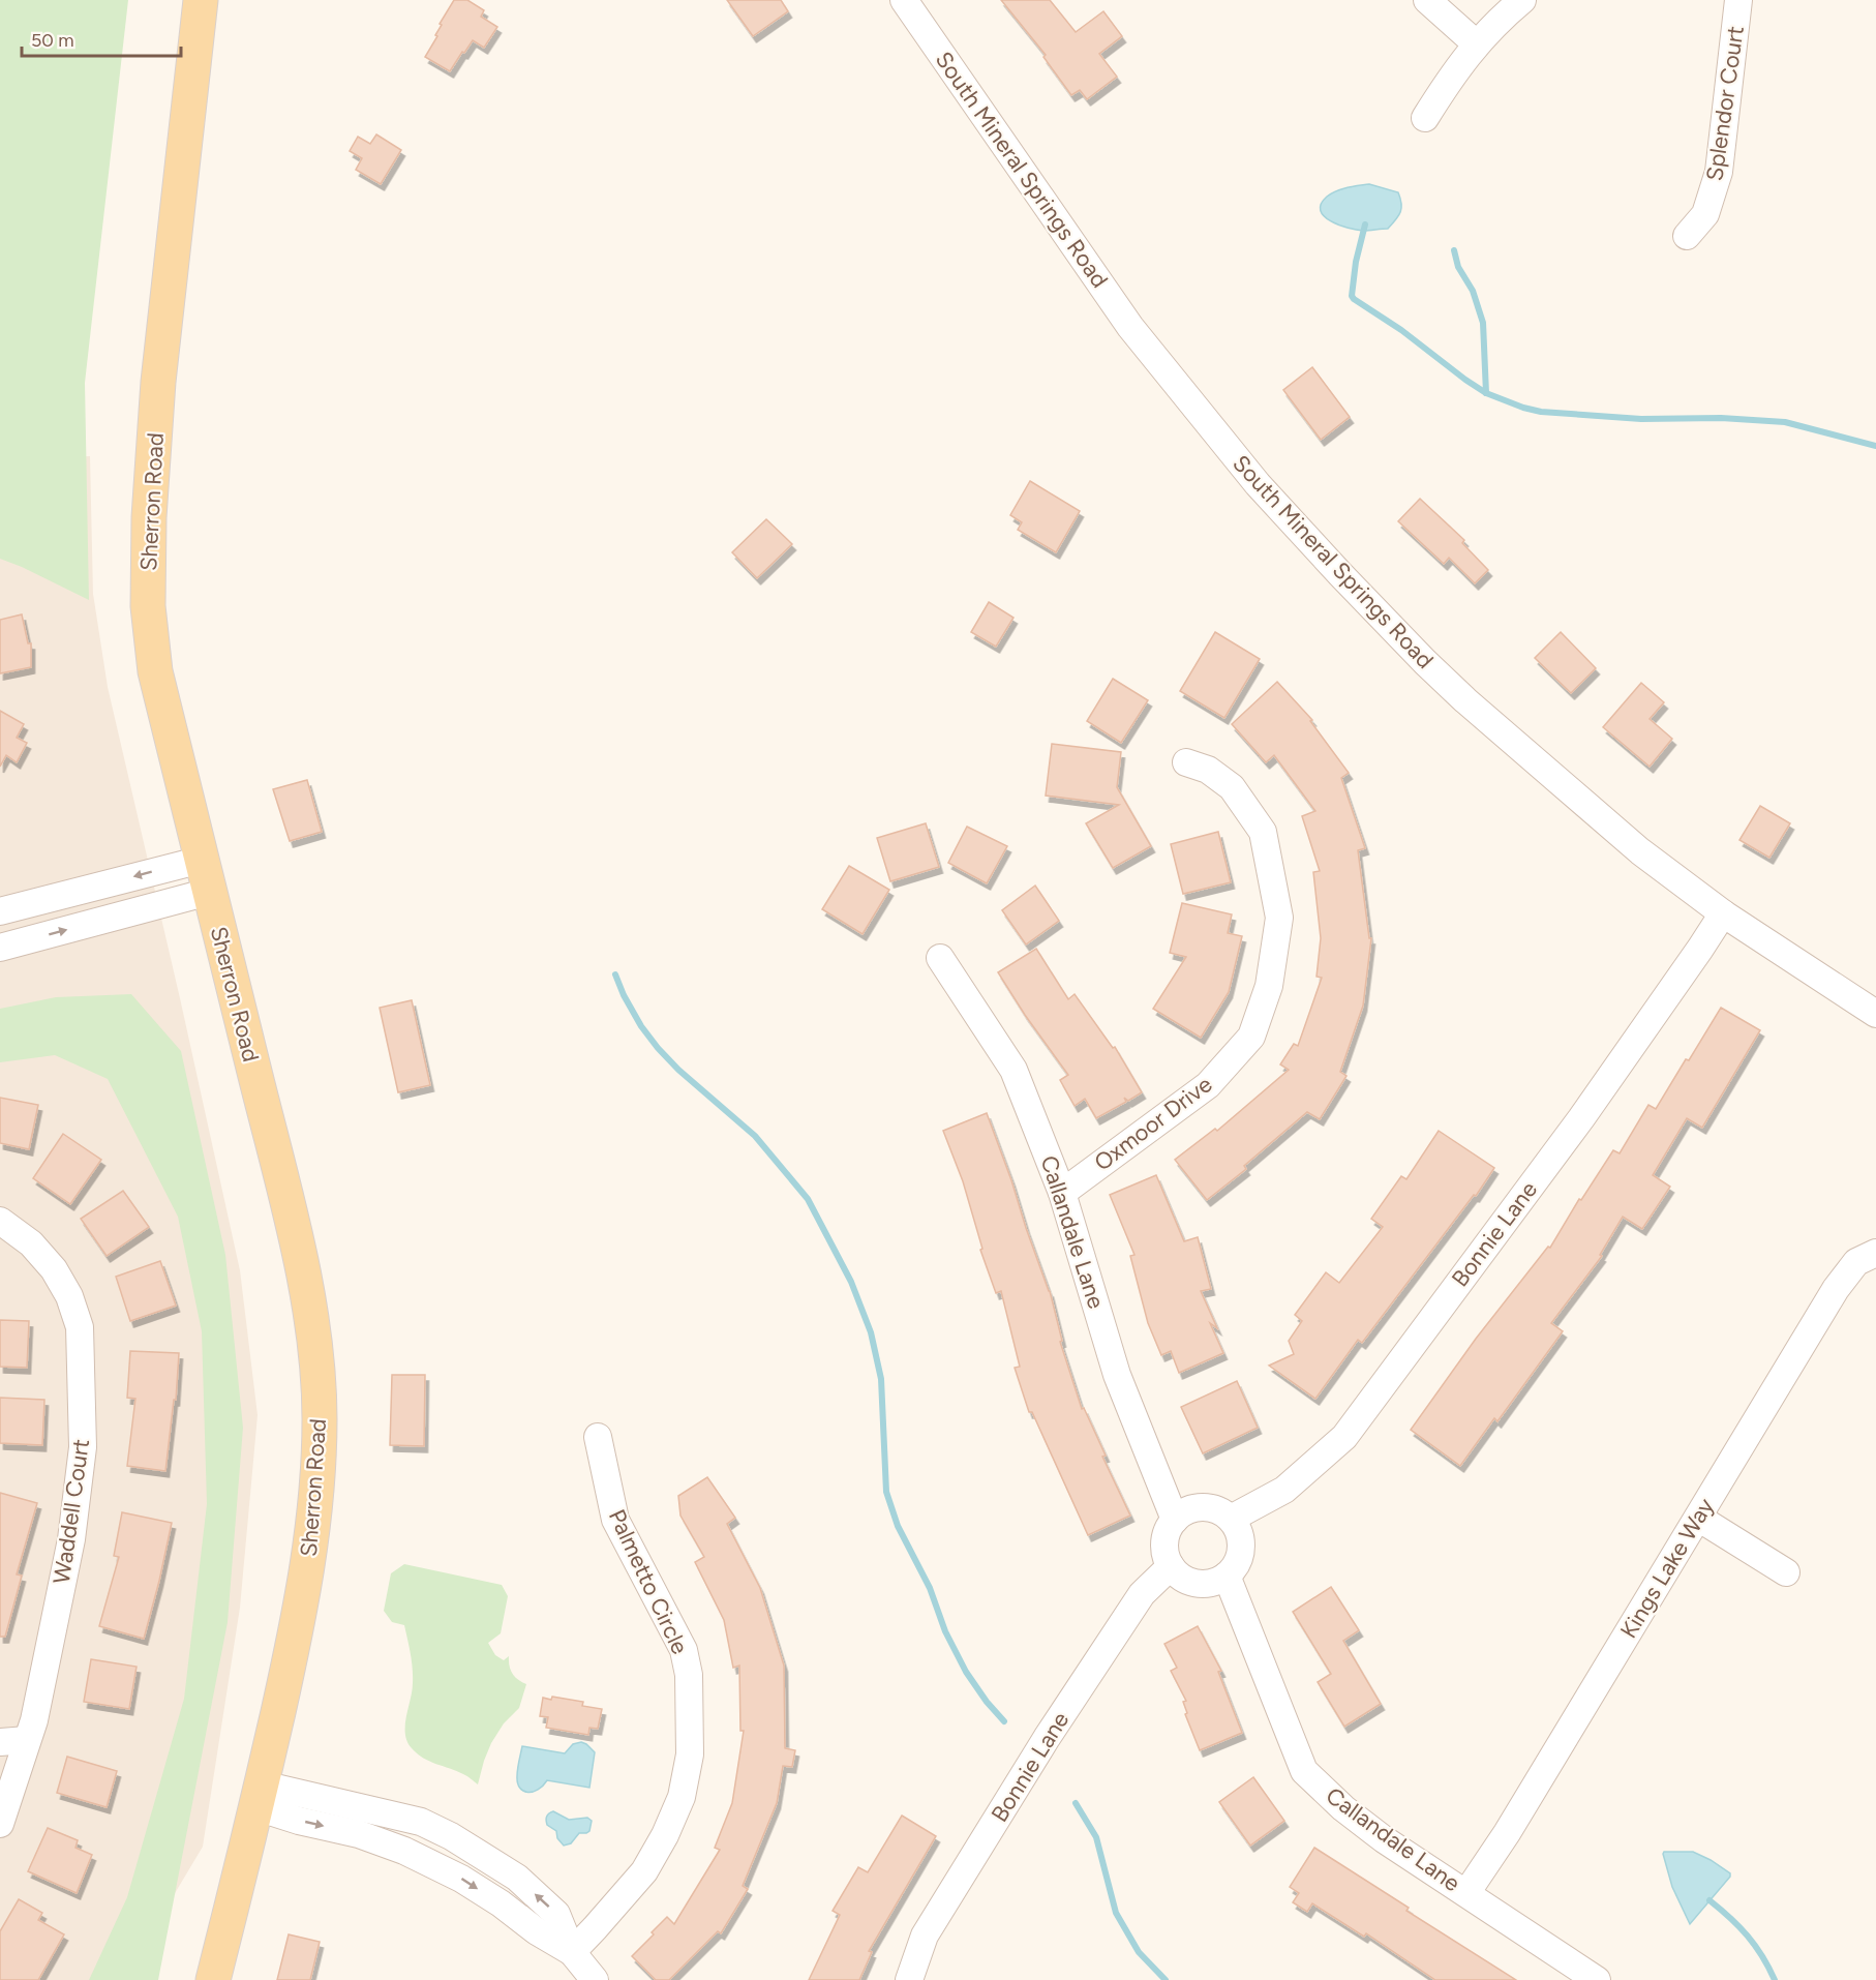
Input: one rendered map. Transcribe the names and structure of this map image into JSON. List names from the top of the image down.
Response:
{
  "streets": {
    "main road": ["Sherron Road"],
    "street": [
      "Splendor Court",
      "South Mineral Springs Road",
      "Oxmoor Drive",
      "Callandale Lane",
      "Bonnie Lane",
      "Waddell Court",
      "Kings Lake Way",
      "Palmetto Circle"
    ]
  },
  "crossings": [
    ["South Mineral Springs Road", "Bonnie Lane"],
    ["Oxmoor Drive", "Callandale Lane"],
    ["Callandale Lane", "Bonnie Lane"],
    ["Callandale Lane", "Kings Lake Way"]
  ],
  "scale_bar": "50 m"
}
